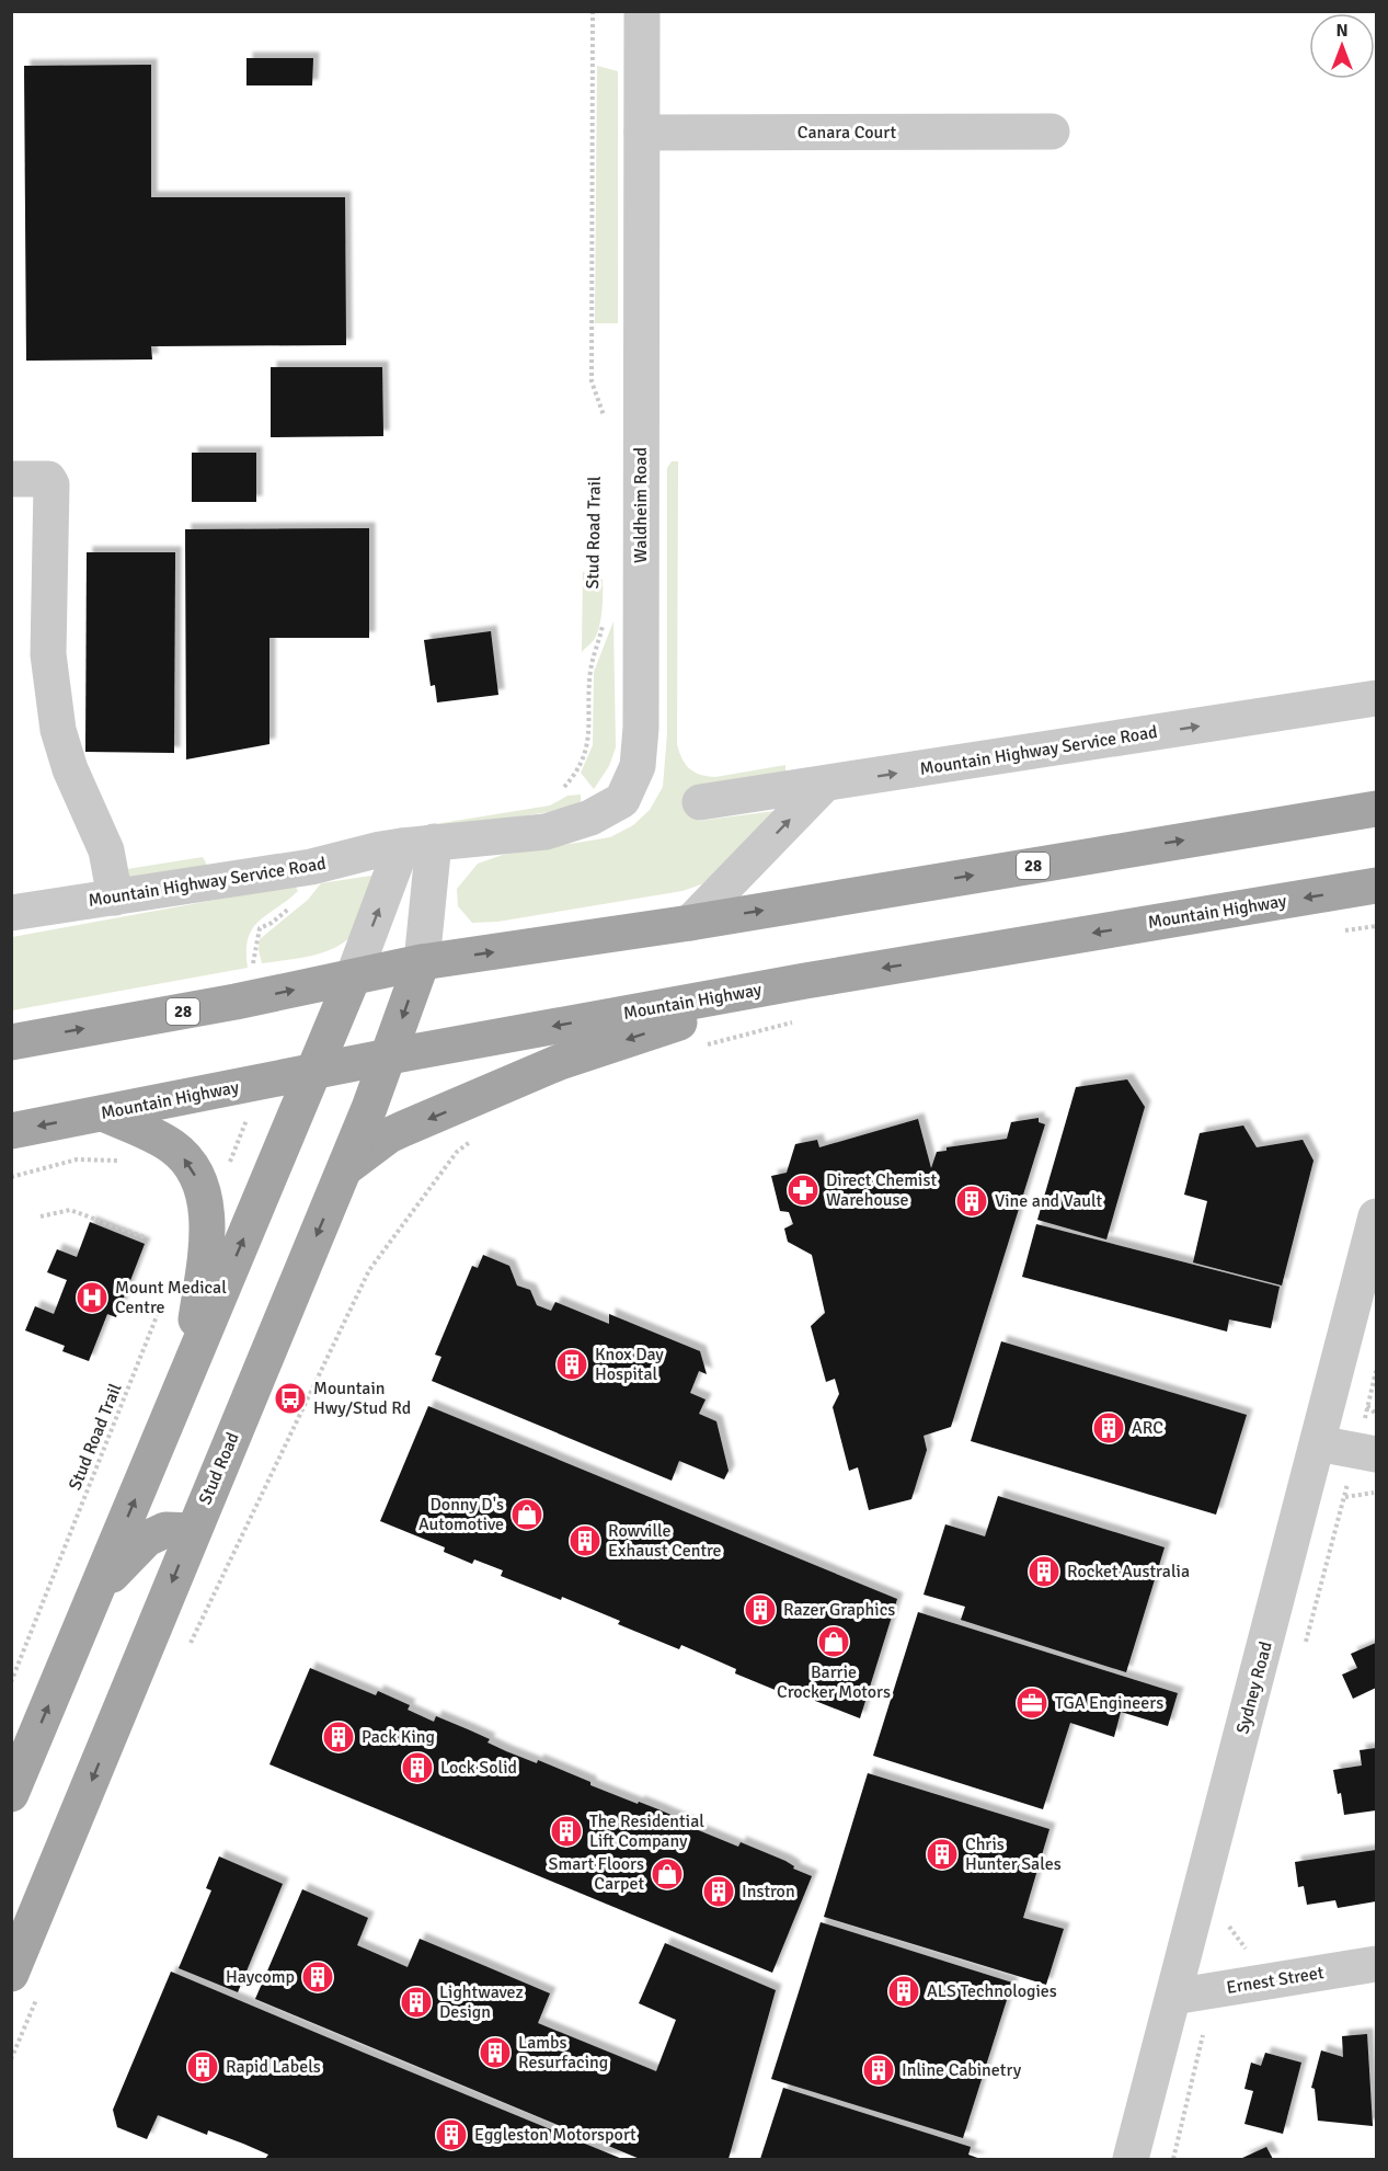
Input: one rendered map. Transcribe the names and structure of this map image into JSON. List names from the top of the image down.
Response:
{
  "streets": {
    "main road": ["28", "Mountain Highway", "Stud Road"],
    "street": [
      "Canara Court",
      "Waldheim Road",
      "Mountain Highway Service Road",
      "Sydney Road",
      "Ernest Street"
    ],
    "path": ["Stud Road Trail"]
  },
  "crossings": [
    ["Canara Court", "Waldheim Road"],
    ["Waldheim Road", "Mountain Highway Service Road"],
    ["28", "Stud Road"],
    ["Mountain Highway", "Stud Road"],
    ["Sydney Road", "Ernest Street"]
  ],
  "one_way": ["Mountain Highway Service Road"],
  "places": {
    "pharmacy": ["Direct Chemist Warehouse"],
    "building": [
      "Vine and Vault",
      "Knox Day Hospital",
      "ARC",
      "Rowville Exhaust Centre",
      "Rocket Australia",
      "Razer Graphics",
      "Pack King",
      "Lock Solid",
      "The Residential Lift Company",
      "Chris Hunter Sales",
      "Instron",
      "Haycomp",
      "ALS Technologies",
      "Lightwavez Design",
      "Lambs Resurfacing",
      "Rapid Labels",
      "Inline Cabinetry",
      "Eggleston Motorsport"
    ],
    "hospital": ["Mount Medical Centre"],
    "bus stop": ["Mountain Hwy/Stud Rd"],
    "shop": ["Donny D's Automotive", "Barrie Crocker Motors", "Smart Floors Carpet"],
    "office": ["TGA Engineers"]
  },
  "north": "top"
}
